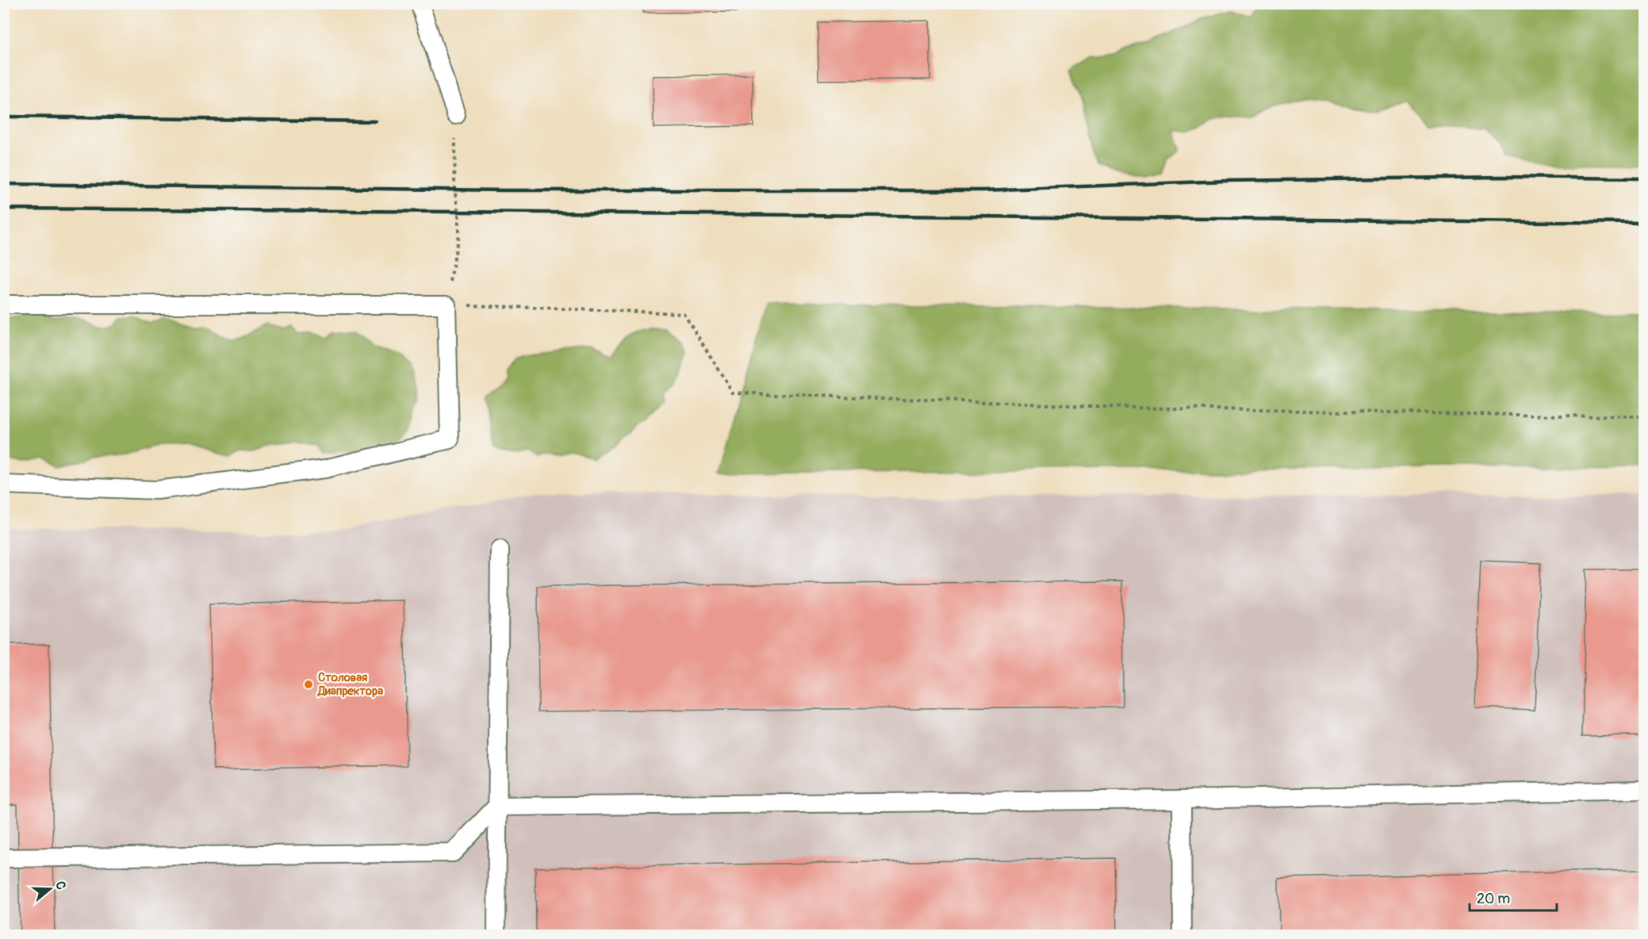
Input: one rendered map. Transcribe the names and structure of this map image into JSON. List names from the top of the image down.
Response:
{
  "places": ["Столовая Диапректора"],
  "scale_bar": "20 m",
  "north": "right"
}
